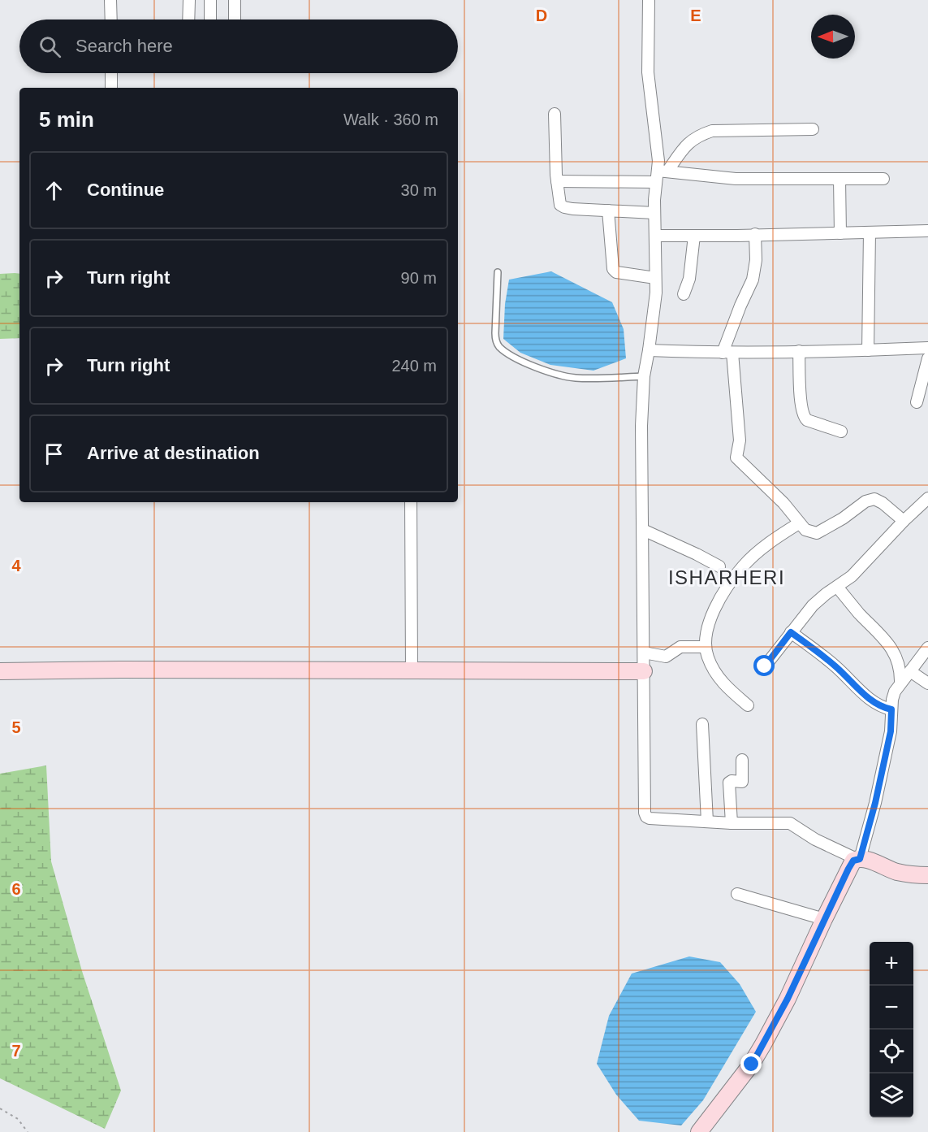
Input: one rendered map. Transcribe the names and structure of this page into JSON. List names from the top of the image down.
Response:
{
  "districts": ["ISHARHERI"],
  "north": "left",
  "page": {
    "search": "Search here",
    "heading": ["5 min", "Walk · 360 m"],
    "list": [
      ["Continue", "30 m"],
      ["Turn right", "90 m"],
      ["Turn right", "240 m"],
      "Arrive at destination"
    ],
    "map_buttons": ["+", "−"]
  },
  "grid": {
    "columns": ["D", "E"],
    "rows": [
      "4",
      "5",
      "6",
      "7"
    ]
  }
}
